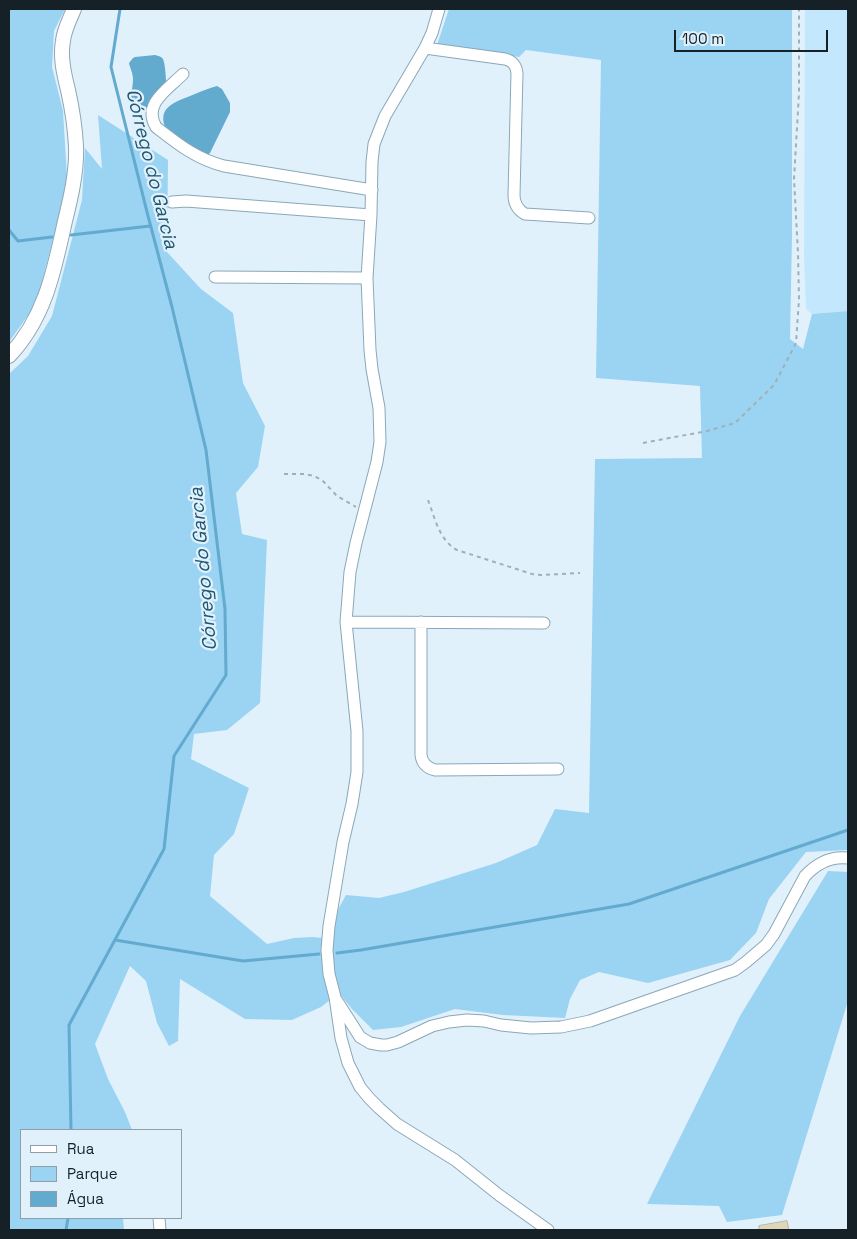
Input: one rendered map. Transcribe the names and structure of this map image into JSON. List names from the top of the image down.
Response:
{
  "water": ["Córrego do Garcia"],
  "legend": ["Rua", "Parque", "Água"],
  "scale_bar": "100 m"
}
